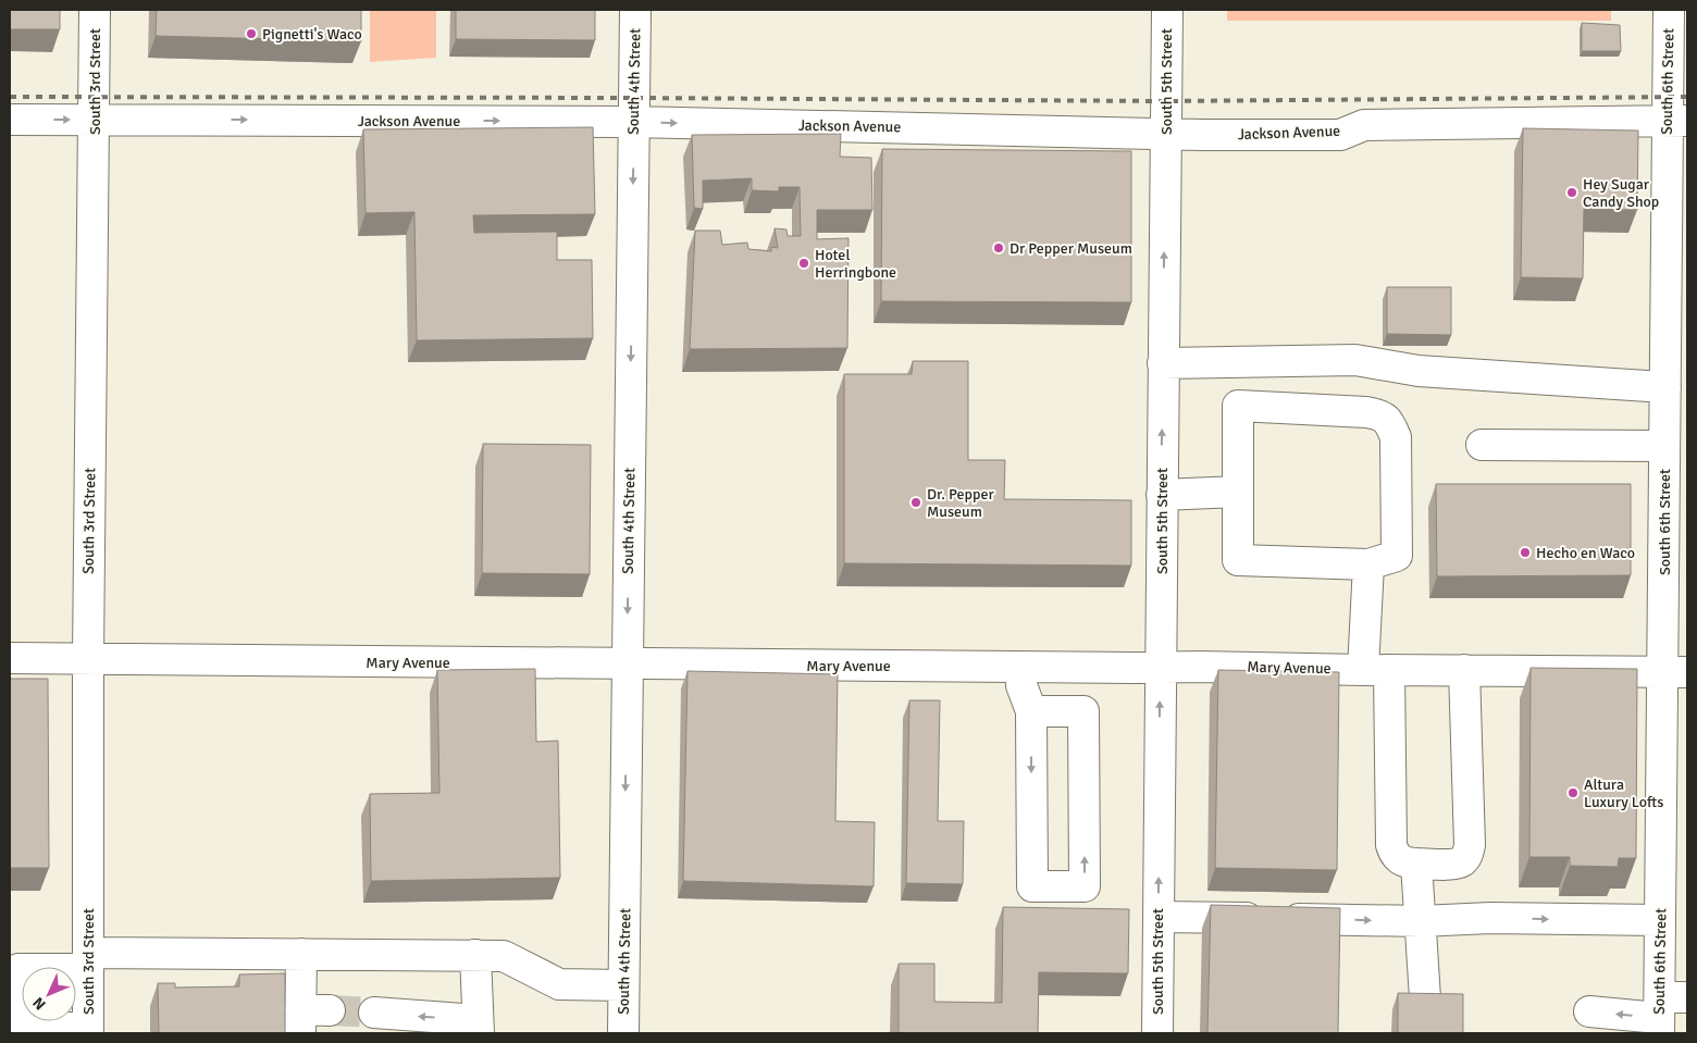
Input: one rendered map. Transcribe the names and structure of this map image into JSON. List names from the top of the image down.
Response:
{
  "streets": {
    "street": [
      "South 3rd Street",
      "South 4th Street",
      "South 5th Street",
      "South 6th Street",
      "Jackson Avenue",
      "Mary Avenue"
    ]
  },
  "crossings": [
    ["South 3rd Street", "Jackson Avenue"],
    ["South 3rd Street", "Mary Avenue"],
    ["South 4th Street", "Jackson Avenue"],
    ["South 4th Street", "Mary Avenue"],
    ["South 5th Street", "Jackson Avenue"],
    ["South 5th Street", "Mary Avenue"],
    ["South 6th Street", "Jackson Avenue"],
    ["South 6th Street", "Mary Avenue"]
  ],
  "one_way": ["South 4th Street", "Jackson Avenue"],
  "places": [
    "Pignetti's Waco",
    "Hey Sugar Candy Shop",
    "Dr Pepper Museum",
    "Hotel Herringbone",
    "Dr. Pepper Museum",
    "Hecho en Waco",
    "Altura Luxury Lofts"
  ],
  "north": "bottom left"
}
